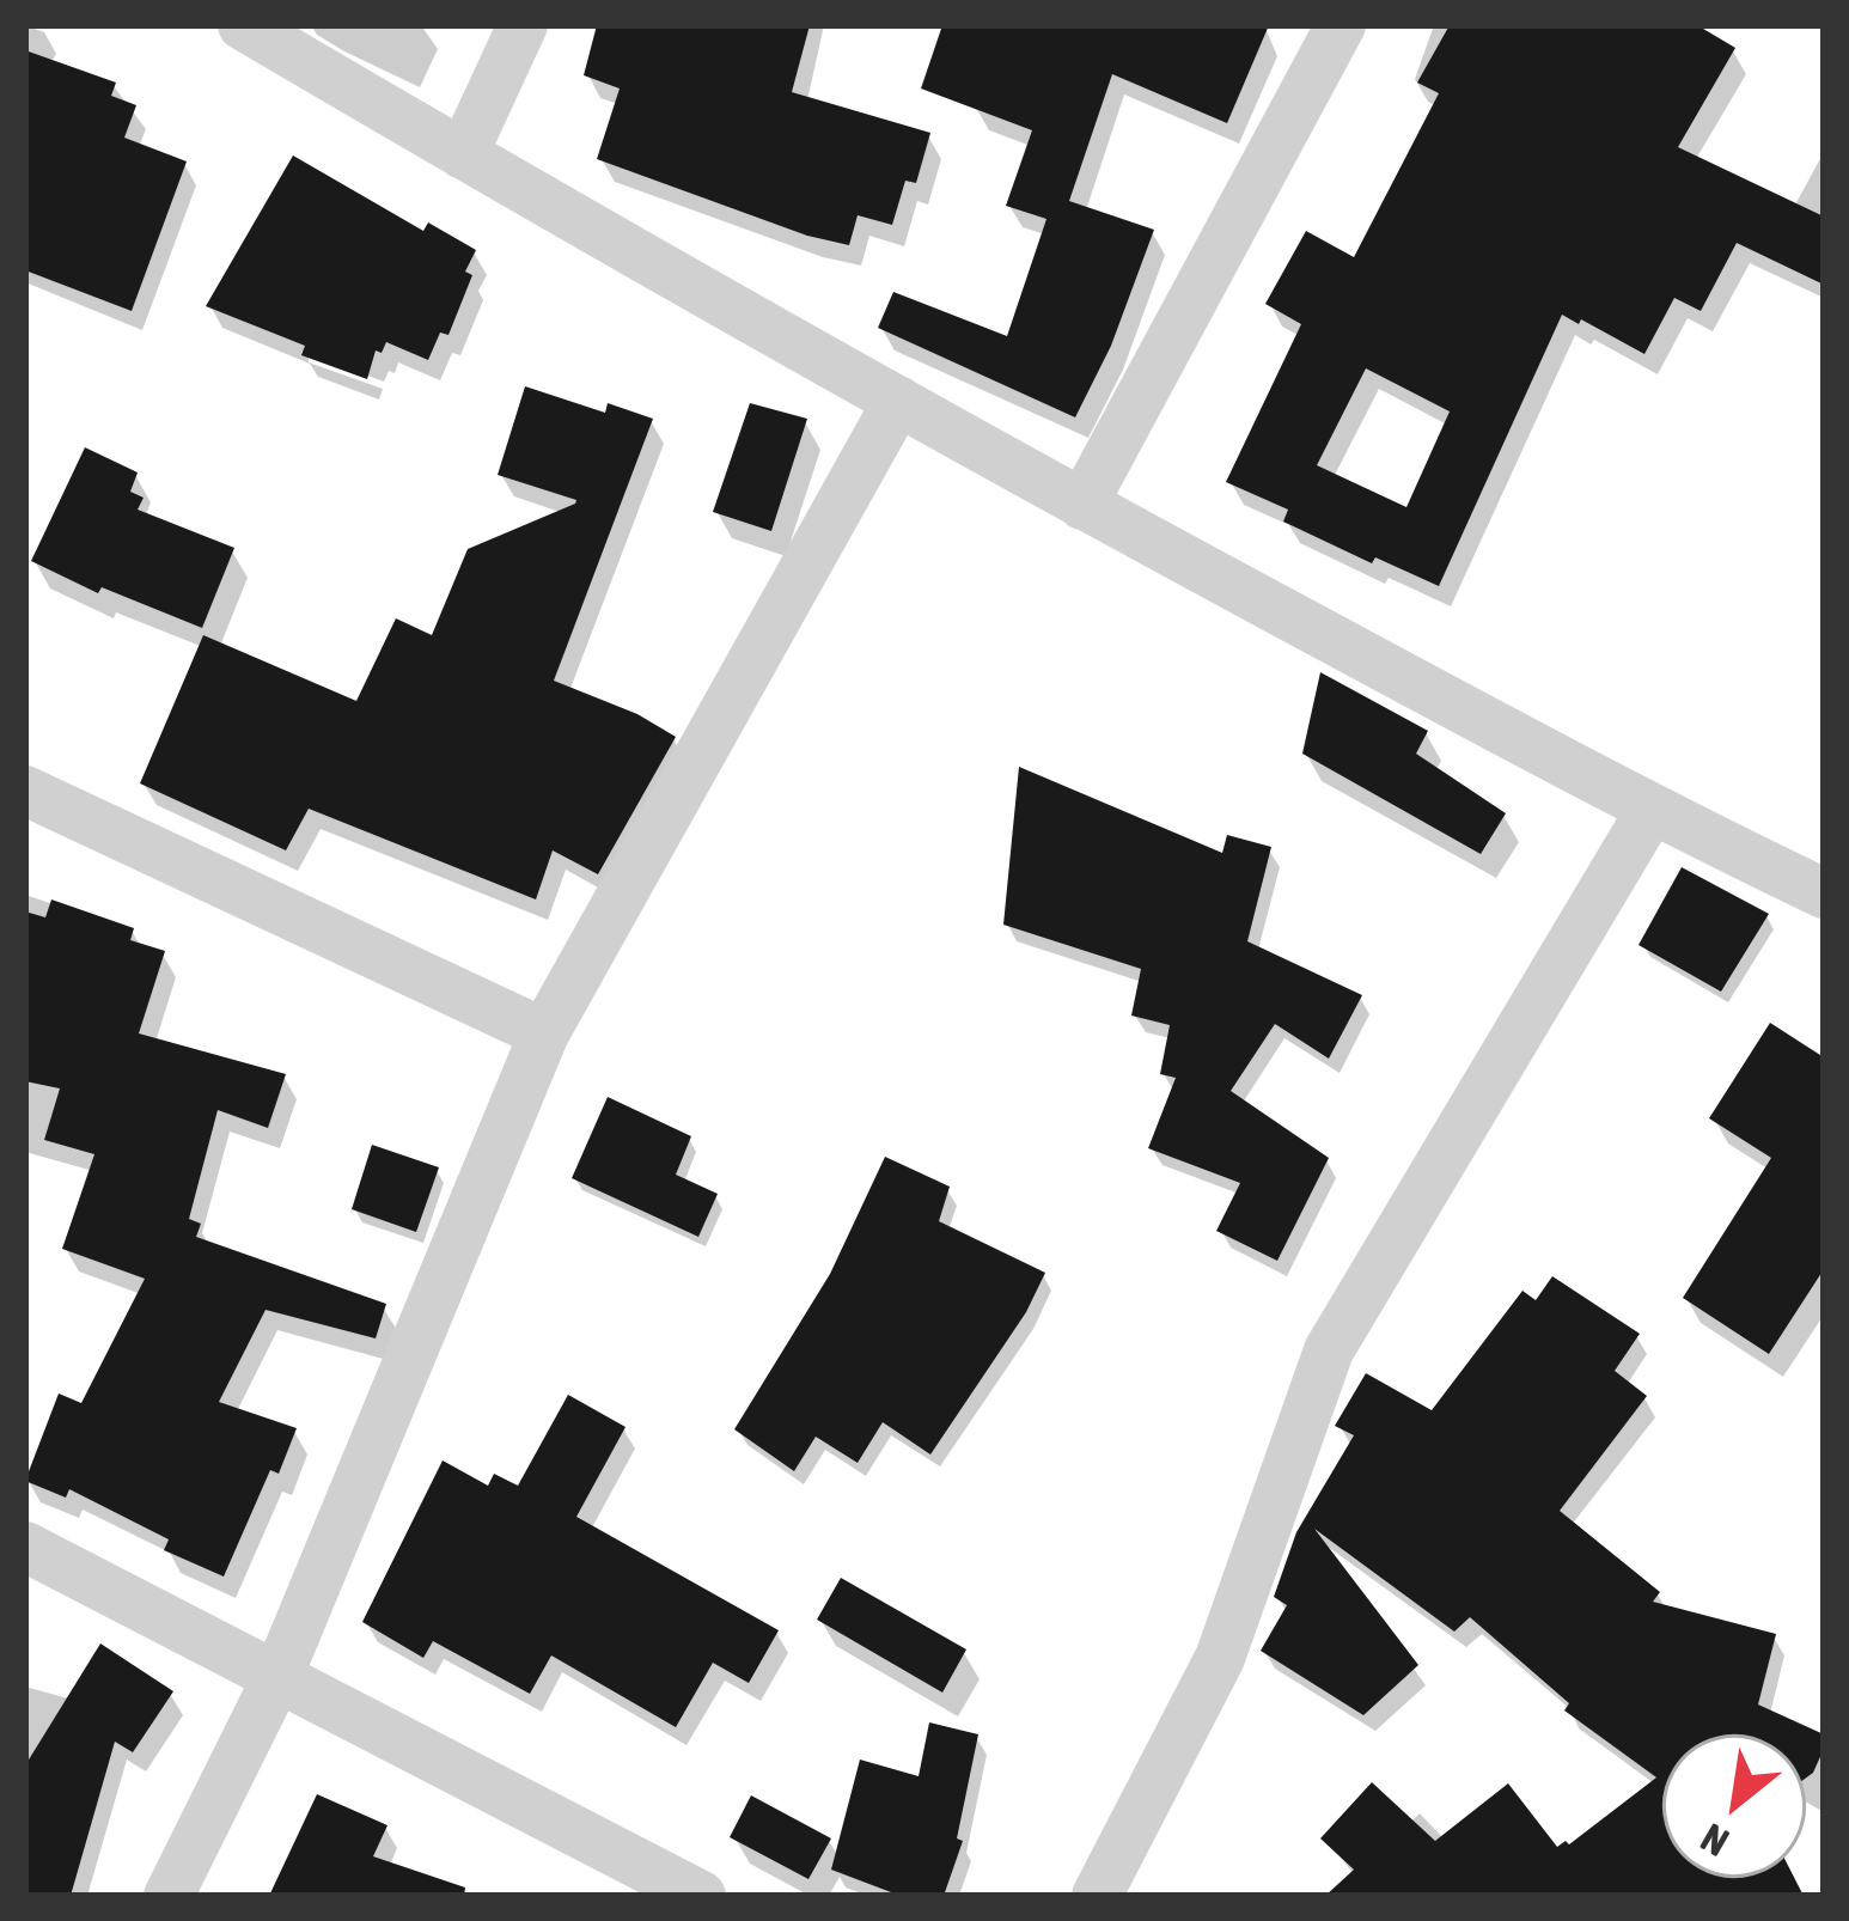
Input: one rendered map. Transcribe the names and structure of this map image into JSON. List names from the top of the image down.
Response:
{
  "north": "bottom left"
}
